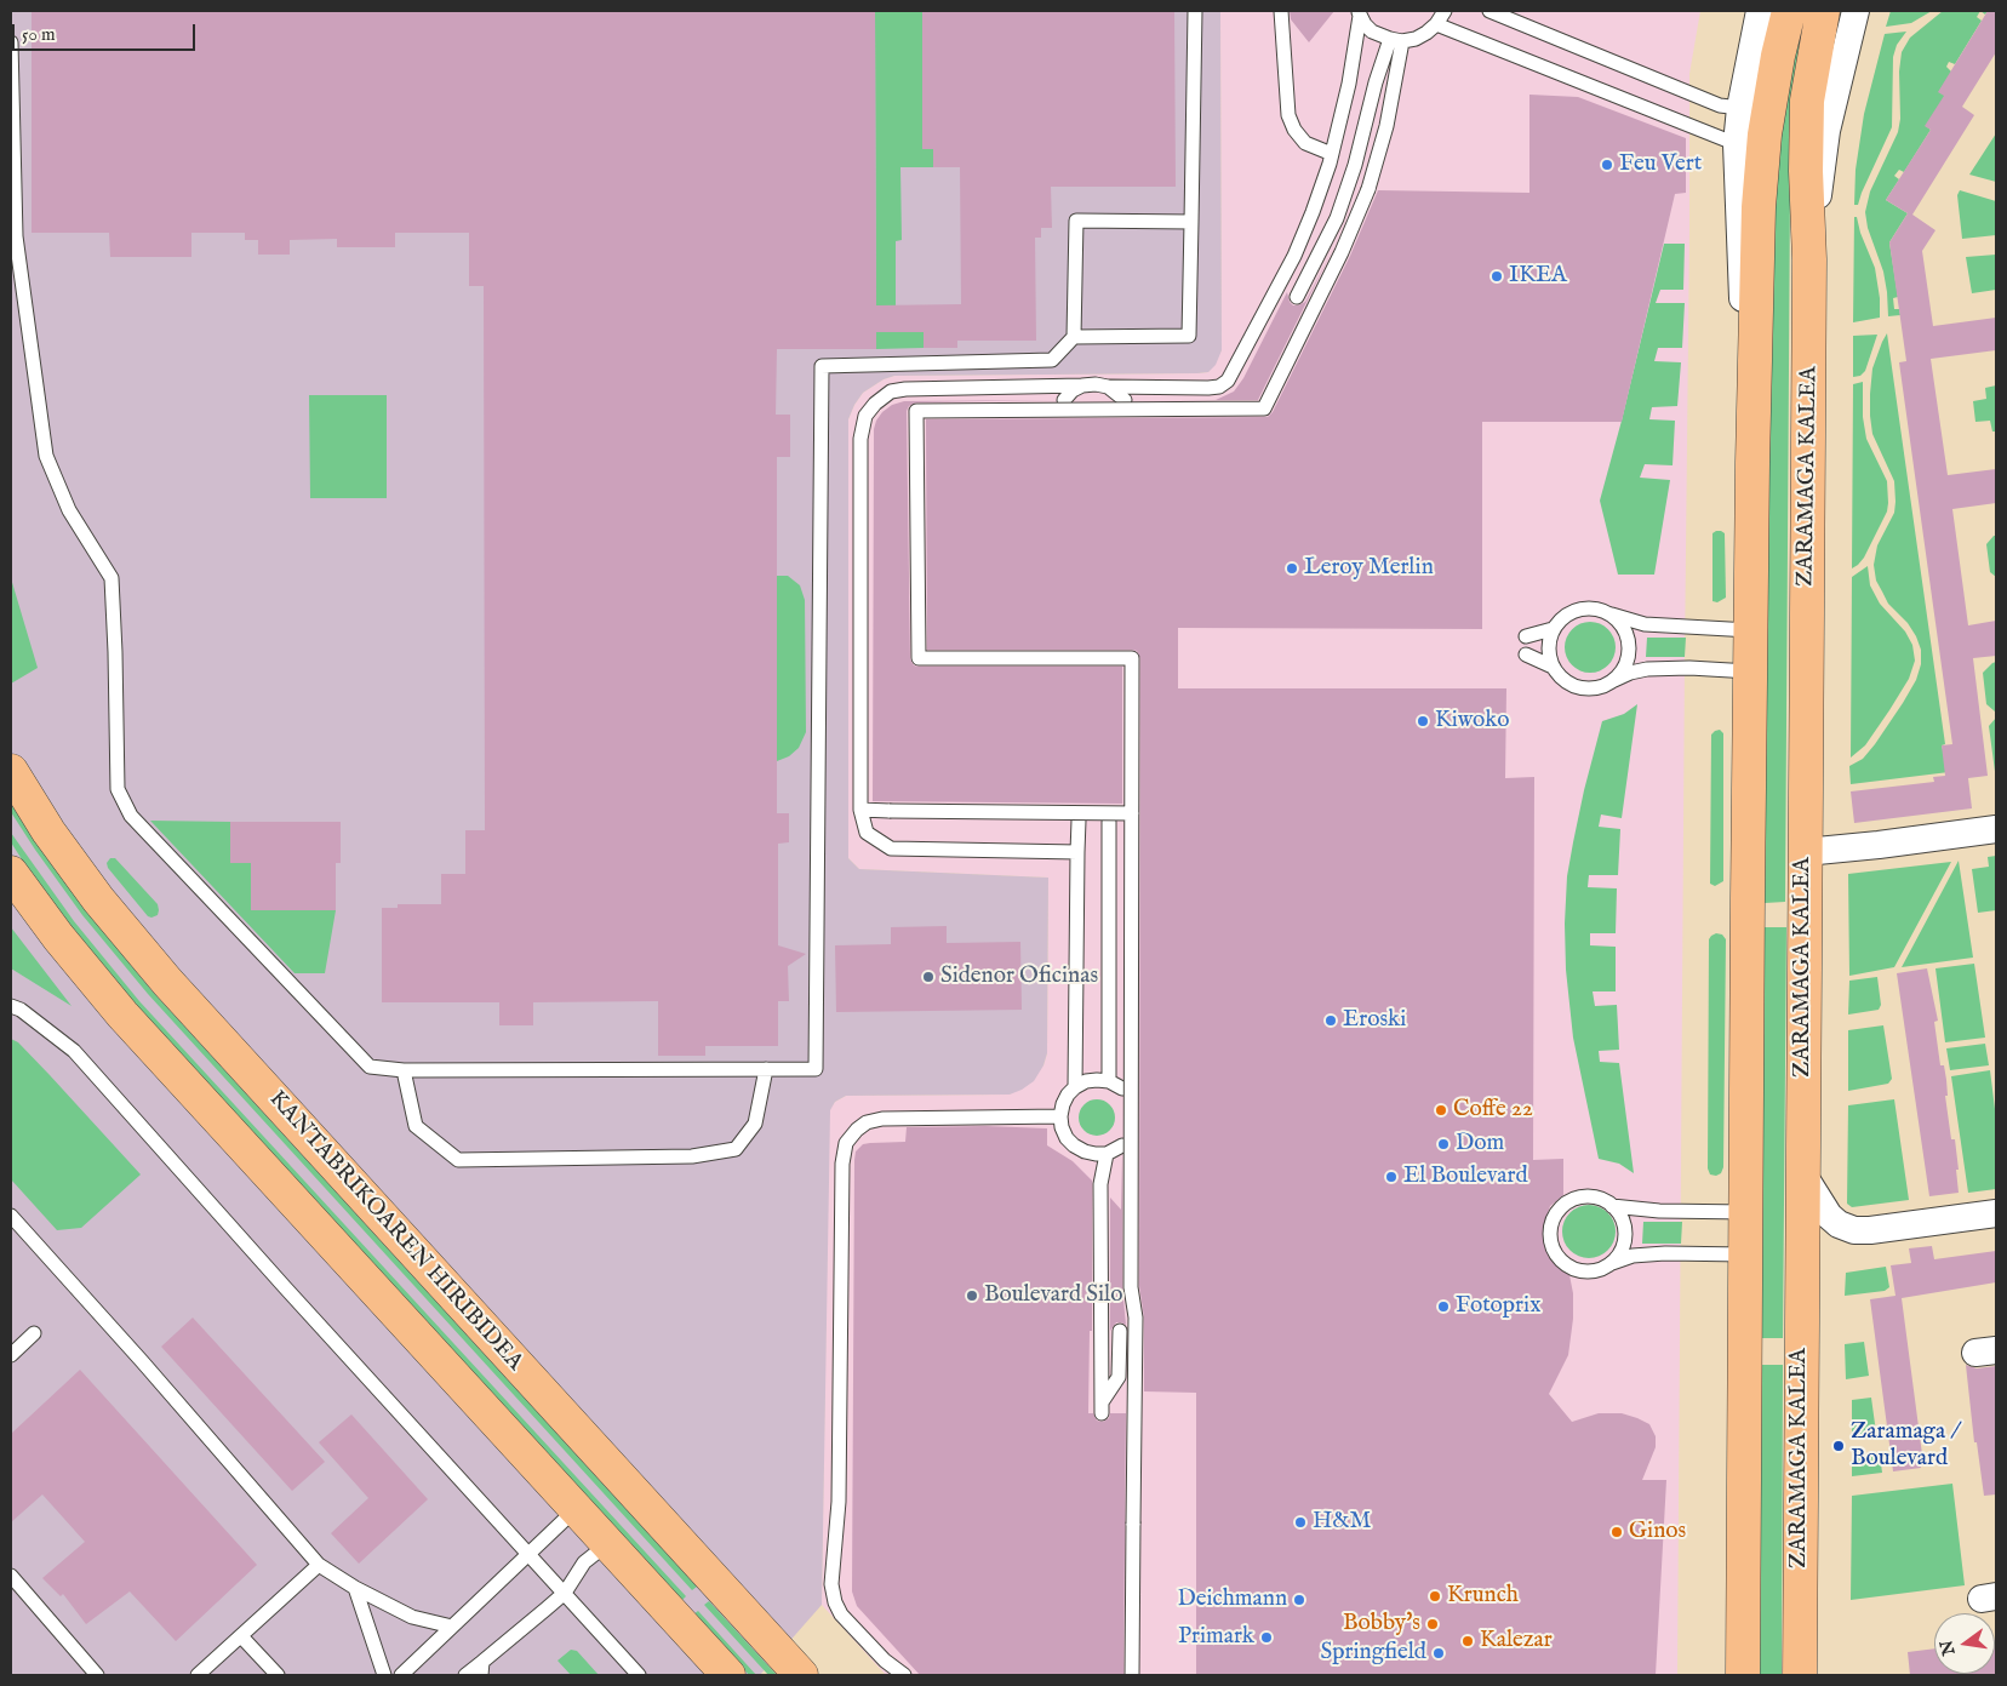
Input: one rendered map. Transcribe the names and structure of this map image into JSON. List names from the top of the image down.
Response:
{
  "streets": {
    "main road": ["ZARAMAGA KALEA", "KANTABRIKOAREN HIRIBIDEA"]
  },
  "places": [
    "Feu Vert",
    "IKEA",
    "Leroy Merlin",
    "Kiwoko",
    "Sidenor Oficinas",
    "Eroski",
    "Coffe 22",
    "Dom",
    "El Boulevard",
    "Boulevard Silo",
    "Fotoprix",
    "Zaramaga / Boulevard",
    "H&M",
    "Ginos",
    "Krunch",
    "Deichmann",
    "Bobby's",
    "Primark",
    "Kalezar",
    "Springfield"
  ],
  "scale_bar": "50 m",
  "north": "left"
}
